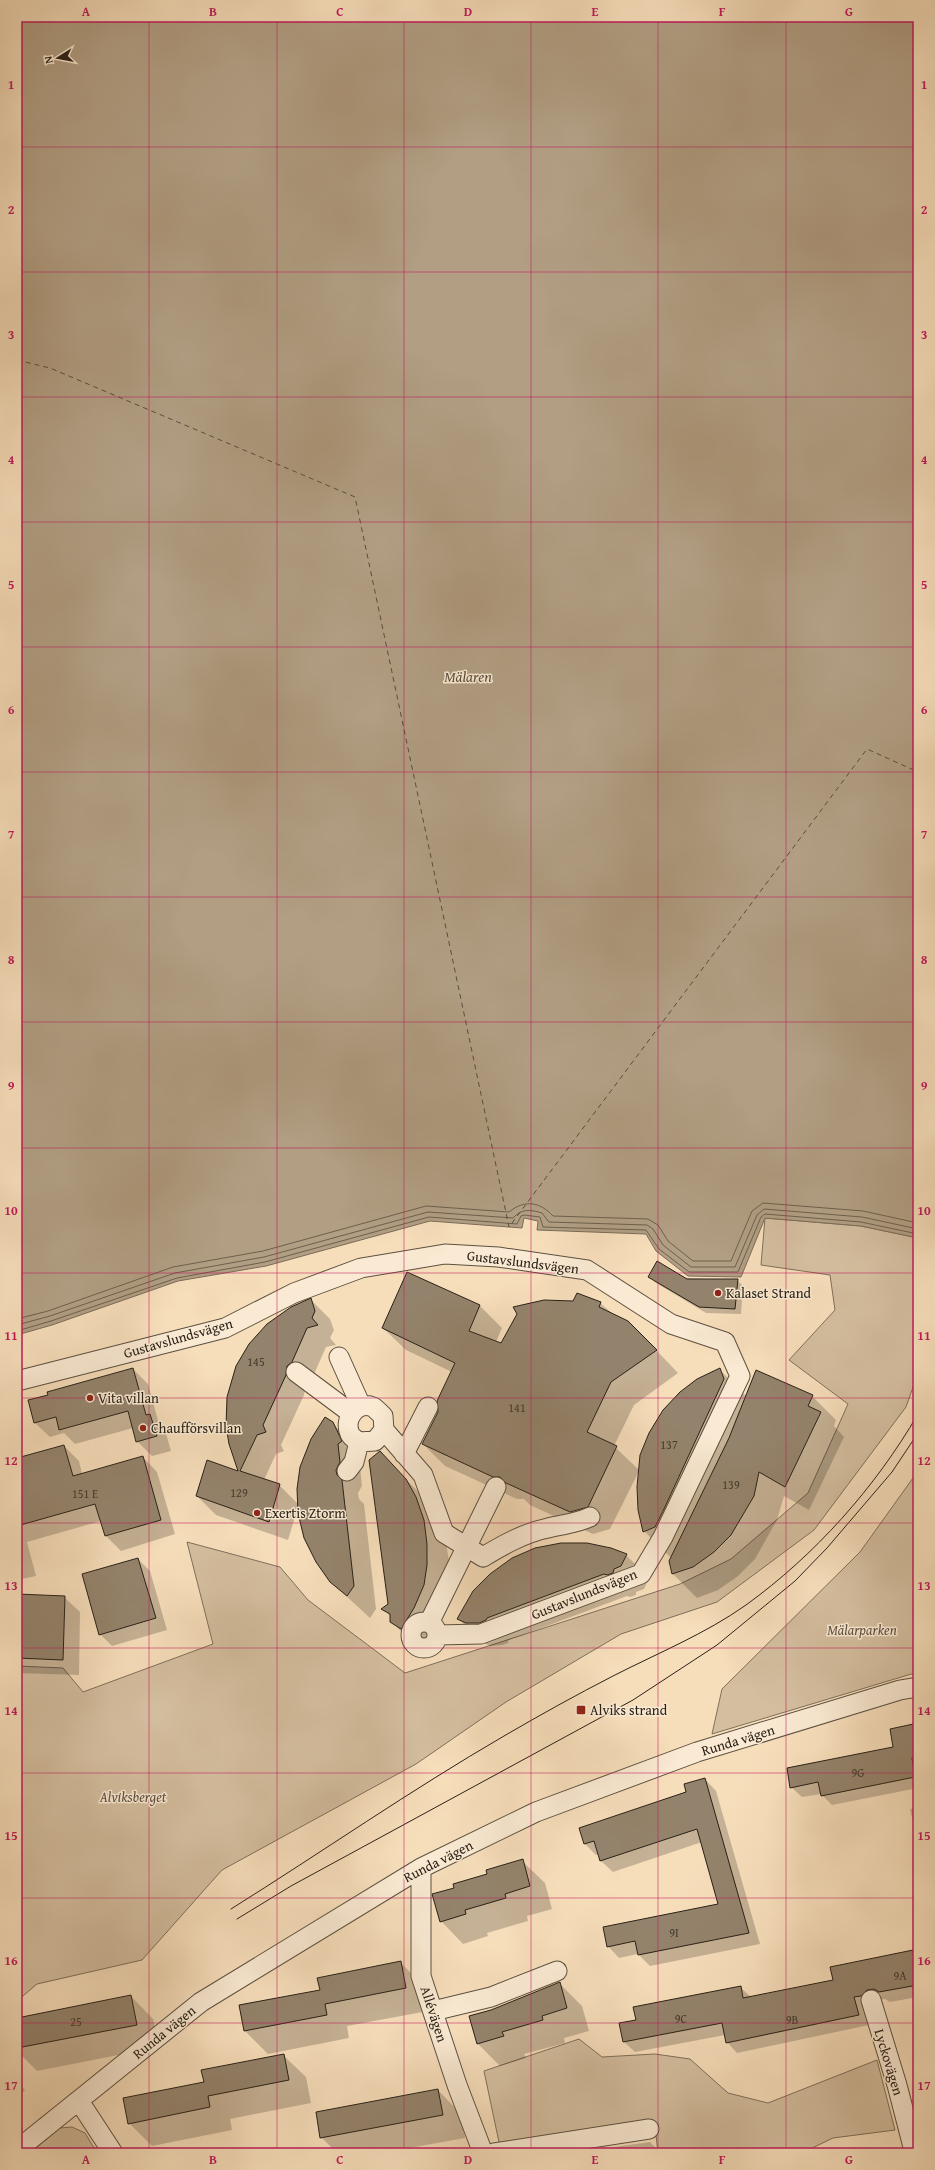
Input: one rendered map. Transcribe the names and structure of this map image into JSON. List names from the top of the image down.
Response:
{
  "streets": {
    "street": [
      "Gustavslundsvägen",
      "Runda vägen",
      "Allévägen",
      "Lyckovägen"
    ]
  },
  "crossings": [
    ["Runda vägen", "Allévägen"]
  ],
  "water": ["Mälaren"],
  "parks": ["Mälarparken", "Alviksberget"],
  "places": {
    "other": [
      "Kalaset Strand",
      "Vita villan",
      "Chaufförsvillan",
      "Exertis Ztorm"
    ],
    "transit": ["Alviks strand"]
  },
  "house_numbers": [
    "145",
    "141",
    "137",
    "139",
    "129",
    "151 E",
    "9G",
    "9I",
    "9A",
    "9C",
    "9B",
    "25"
  ],
  "north": "left",
  "grid": {
    "columns": [
      "A",
      "B",
      "C",
      "D",
      "E",
      "F",
      "G"
    ],
    "rows": [
      "1",
      "2",
      "3",
      "4",
      "5",
      "6",
      "7",
      "8",
      "9",
      "10",
      "11",
      "12",
      "13",
      "14",
      "15",
      "16",
      "17"
    ]
  }
}
